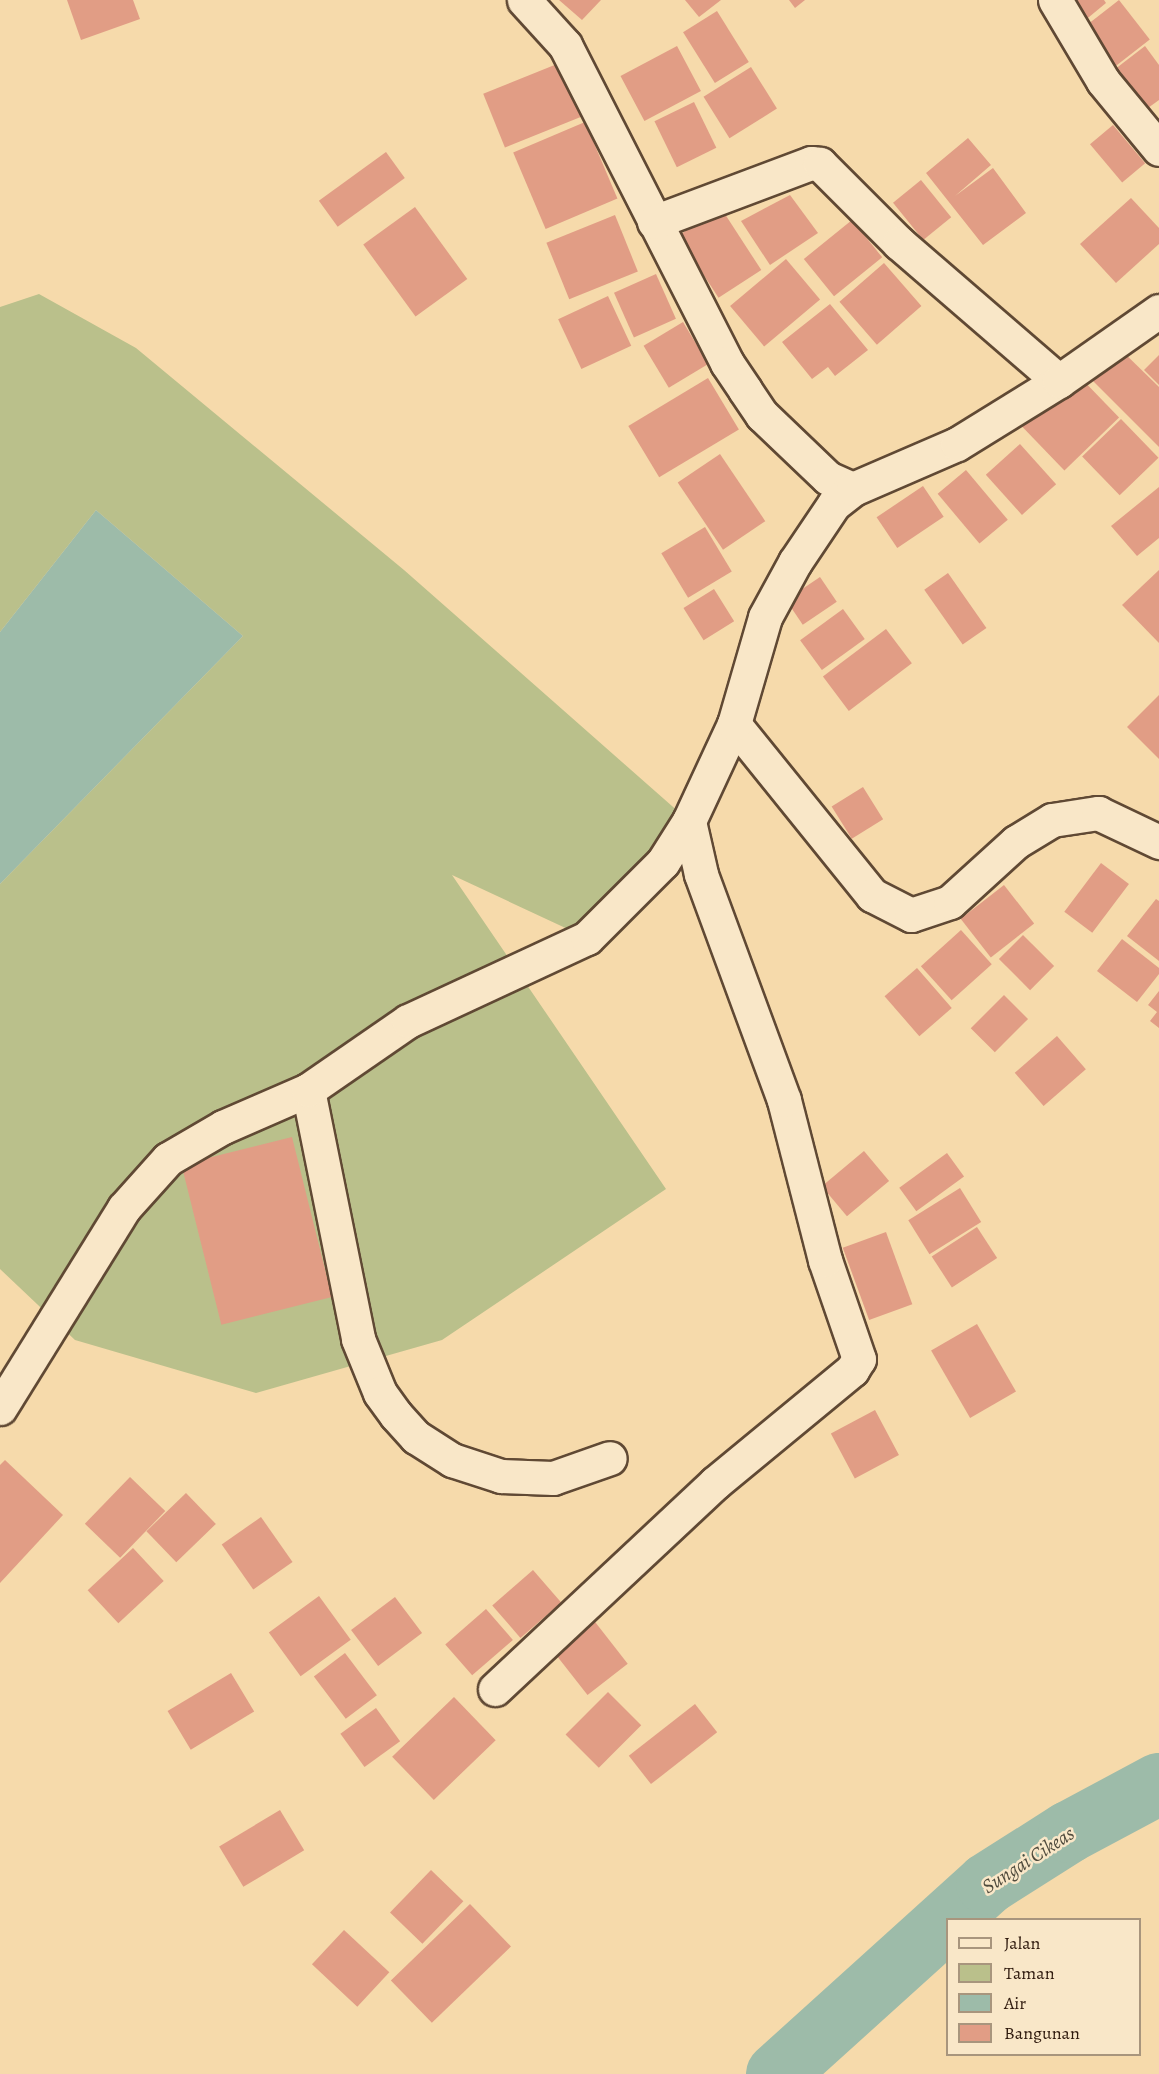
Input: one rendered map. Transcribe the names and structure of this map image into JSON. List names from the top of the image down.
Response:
{
  "water": ["Sungai Cikeas"],
  "legend": [
    "Jalan",
    "Taman",
    "Air",
    "Bangunan"
  ]
}
